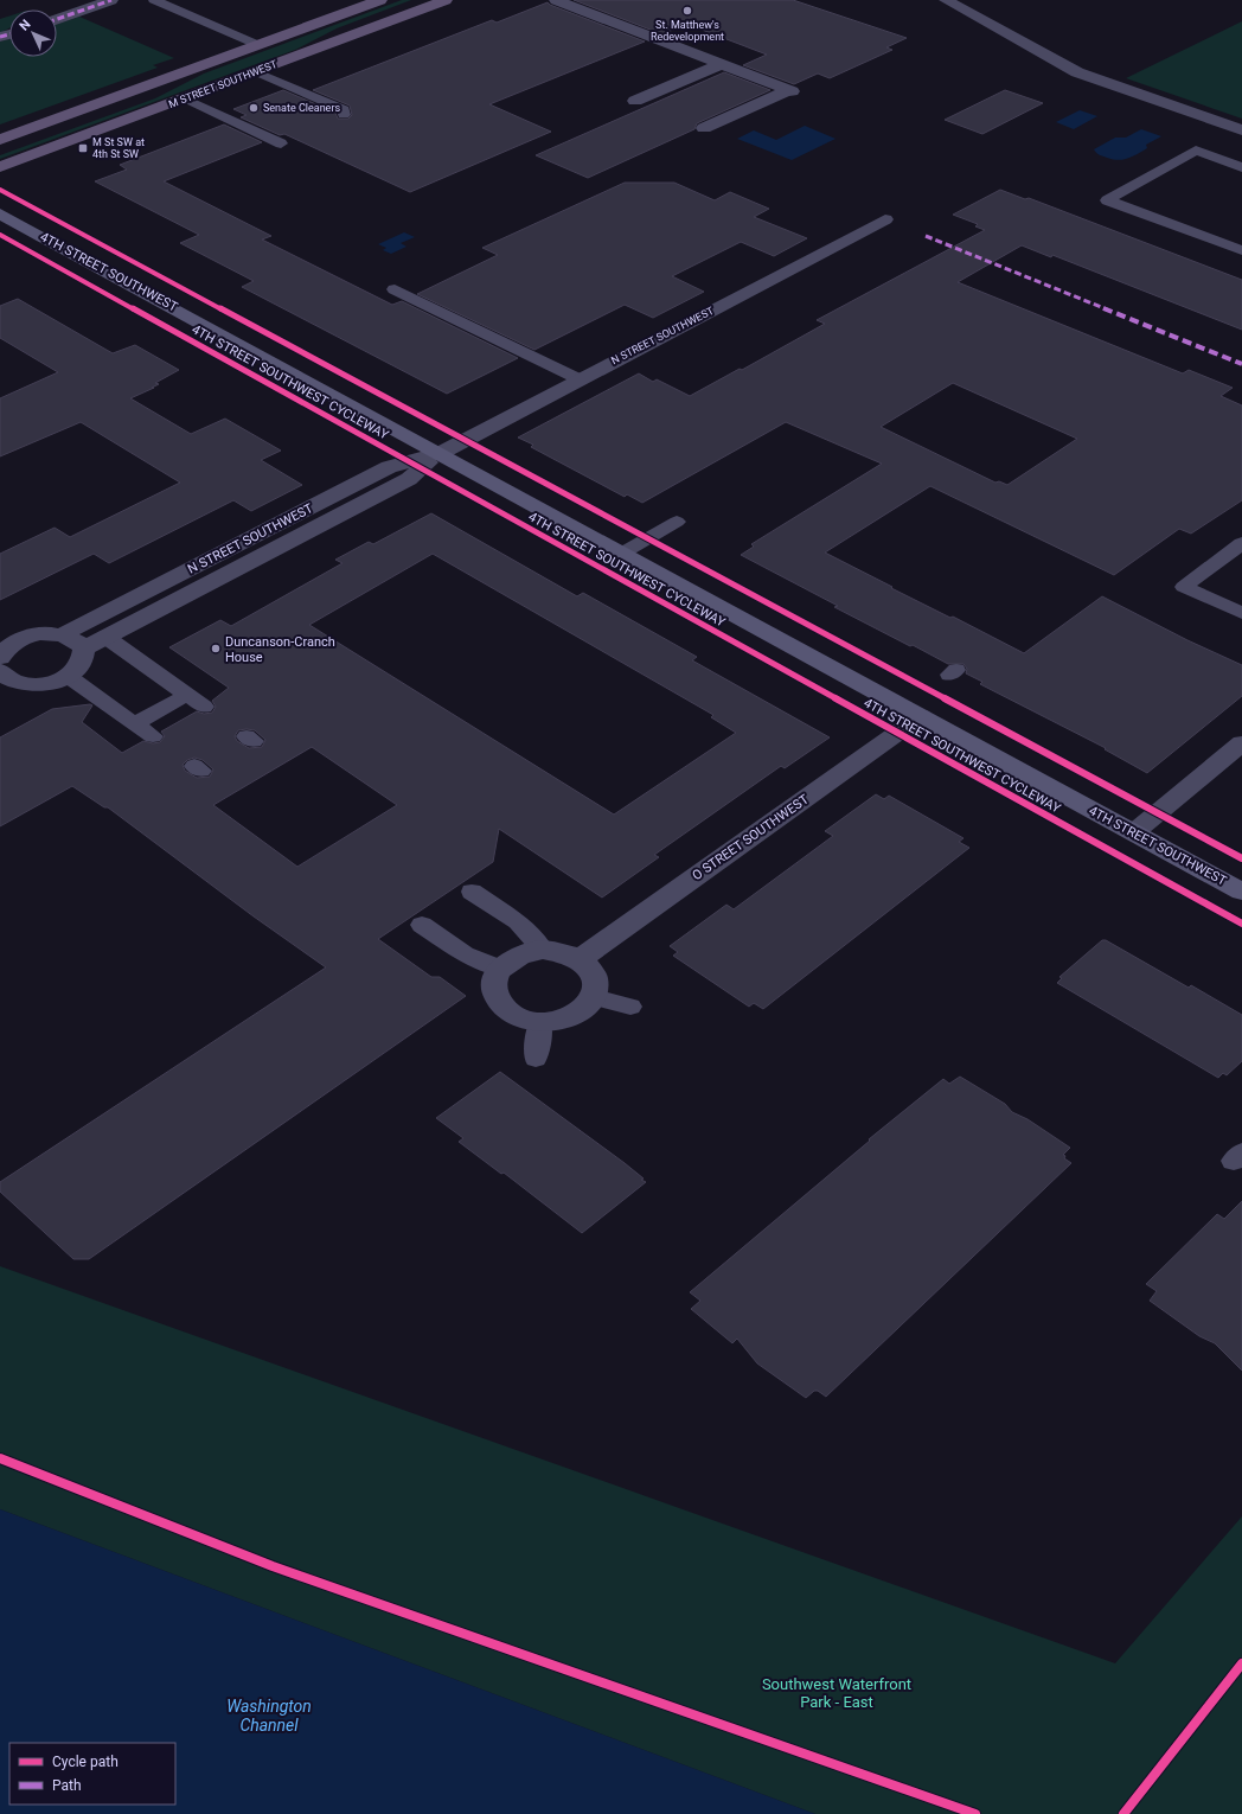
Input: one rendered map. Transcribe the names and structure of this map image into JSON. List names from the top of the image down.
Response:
{
  "streets": {
    "main road": ["M STREET SOUTHWEST"],
    "street": ["4TH STREET SOUTHWEST", "N STREET SOUTHWEST", "O STREET SOUTHWEST"],
    "cycle path": ["4TH STREET SOUTHWEST CYCLEWAY"]
  },
  "crossings": [
    ["4TH STREET SOUTHWEST", "N STREET SOUTHWEST"],
    ["4TH STREET SOUTHWEST", "O STREET SOUTHWEST"]
  ],
  "water": ["Washington Channel"],
  "parks": ["Southwest Waterfront Park - East"],
  "places": {
    "other": ["St. Matthew's Redevelopment", "Senate Cleaners", "Duncanson-Cranch House"],
    "transit": ["M St SW at 4th St SW"]
  },
  "legend": ["Cycle path", "Path"],
  "north": "top left"
}
